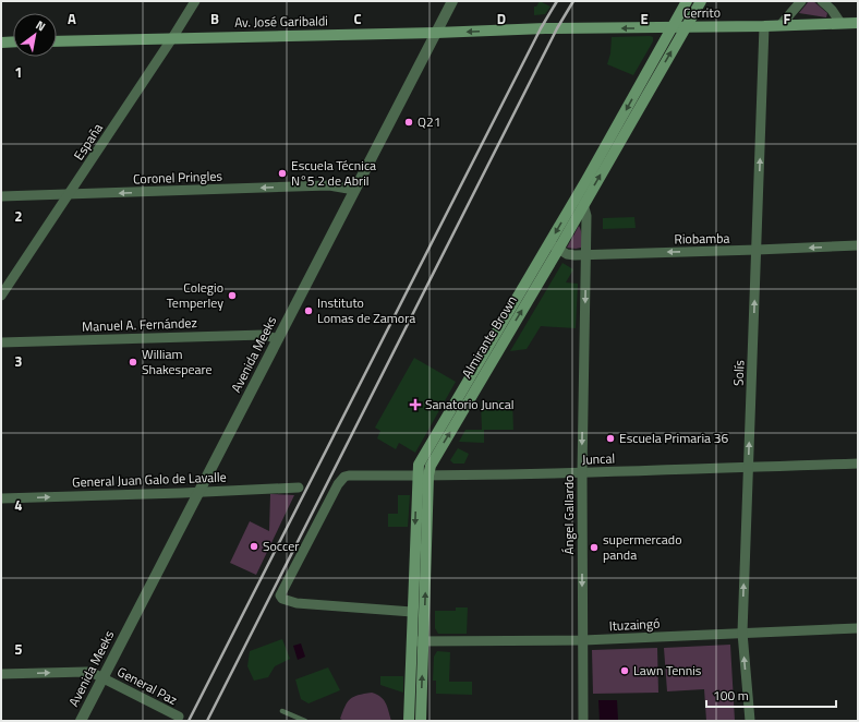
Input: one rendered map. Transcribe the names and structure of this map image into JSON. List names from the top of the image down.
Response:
{
  "streets": {
    "main road": ["Cerrito", "Av. José Garibaldi", "Almirante Brown"],
    "street": [
      "España",
      "Coronel Pringles",
      "Riobamba",
      "Manuel A. Fernández",
      "Avenida Meeks",
      "Solís",
      "Juncal",
      "General Juan Galo de Lavalle",
      "Ángel Gallardo",
      "Ituzaingó",
      "General Paz"
    ]
  },
  "crossings": [
    ["Cerrito", "Av. José Garibaldi"],
    ["Cerrito", "Almirante Brown"],
    ["Cerrito", "Avenida Meeks"],
    ["Cerrito", "Solís"],
    ["Av. José Garibaldi", "España"],
    ["Av. José Garibaldi", "Avenida Meeks"],
    ["España", "Coronel Pringles"],
    ["Coronel Pringles", "Avenida Meeks"],
    ["Riobamba", "Almirante Brown"],
    ["Riobamba", "Solís"],
    ["Riobamba", "Ángel Gallardo"],
    ["Manuel A. Fernández", "Avenida Meeks"],
    ["Almirante Brown", "Juncal"],
    ["Almirante Brown", "Ángel Gallardo"],
    ["Almirante Brown", "Ituzaingó"],
    ["Avenida Meeks", "General Juan Galo de Lavalle"],
    ["Avenida Meeks", "General Paz"],
    ["Solís", "Juncal"],
    ["Solís", "Ituzaingó"],
    ["Juncal", "Ángel Gallardo"],
    ["Ángel Gallardo", "Ituzaingó"]
  ],
  "one_way": [
    "Cerrito",
    "Coronel Pringles",
    "Riobamba",
    "Solís",
    "General Juan Galo de Lavalle",
    "Ángel Gallardo",
    "General Paz"
  ],
  "places": {
    "other": [
      "Q21",
      "Escuela Técnica N°5 2 de Abril",
      "Colegio Temperley",
      "Instituto Lomas de Zamora",
      "William Shakespeare",
      "Escuela Primaria 36",
      "Soccer",
      "supermercado panda",
      "Lawn Tennis"
    ],
    "health": ["Sanatorio Juncal"]
  },
  "scale_bar": "100 m",
  "north": "top right",
  "grid": {
    "columns": [
      "A",
      "B",
      "C",
      "D",
      "E",
      "F"
    ],
    "rows": [
      "1",
      "2",
      "3",
      "4",
      "5"
    ]
  }
}
